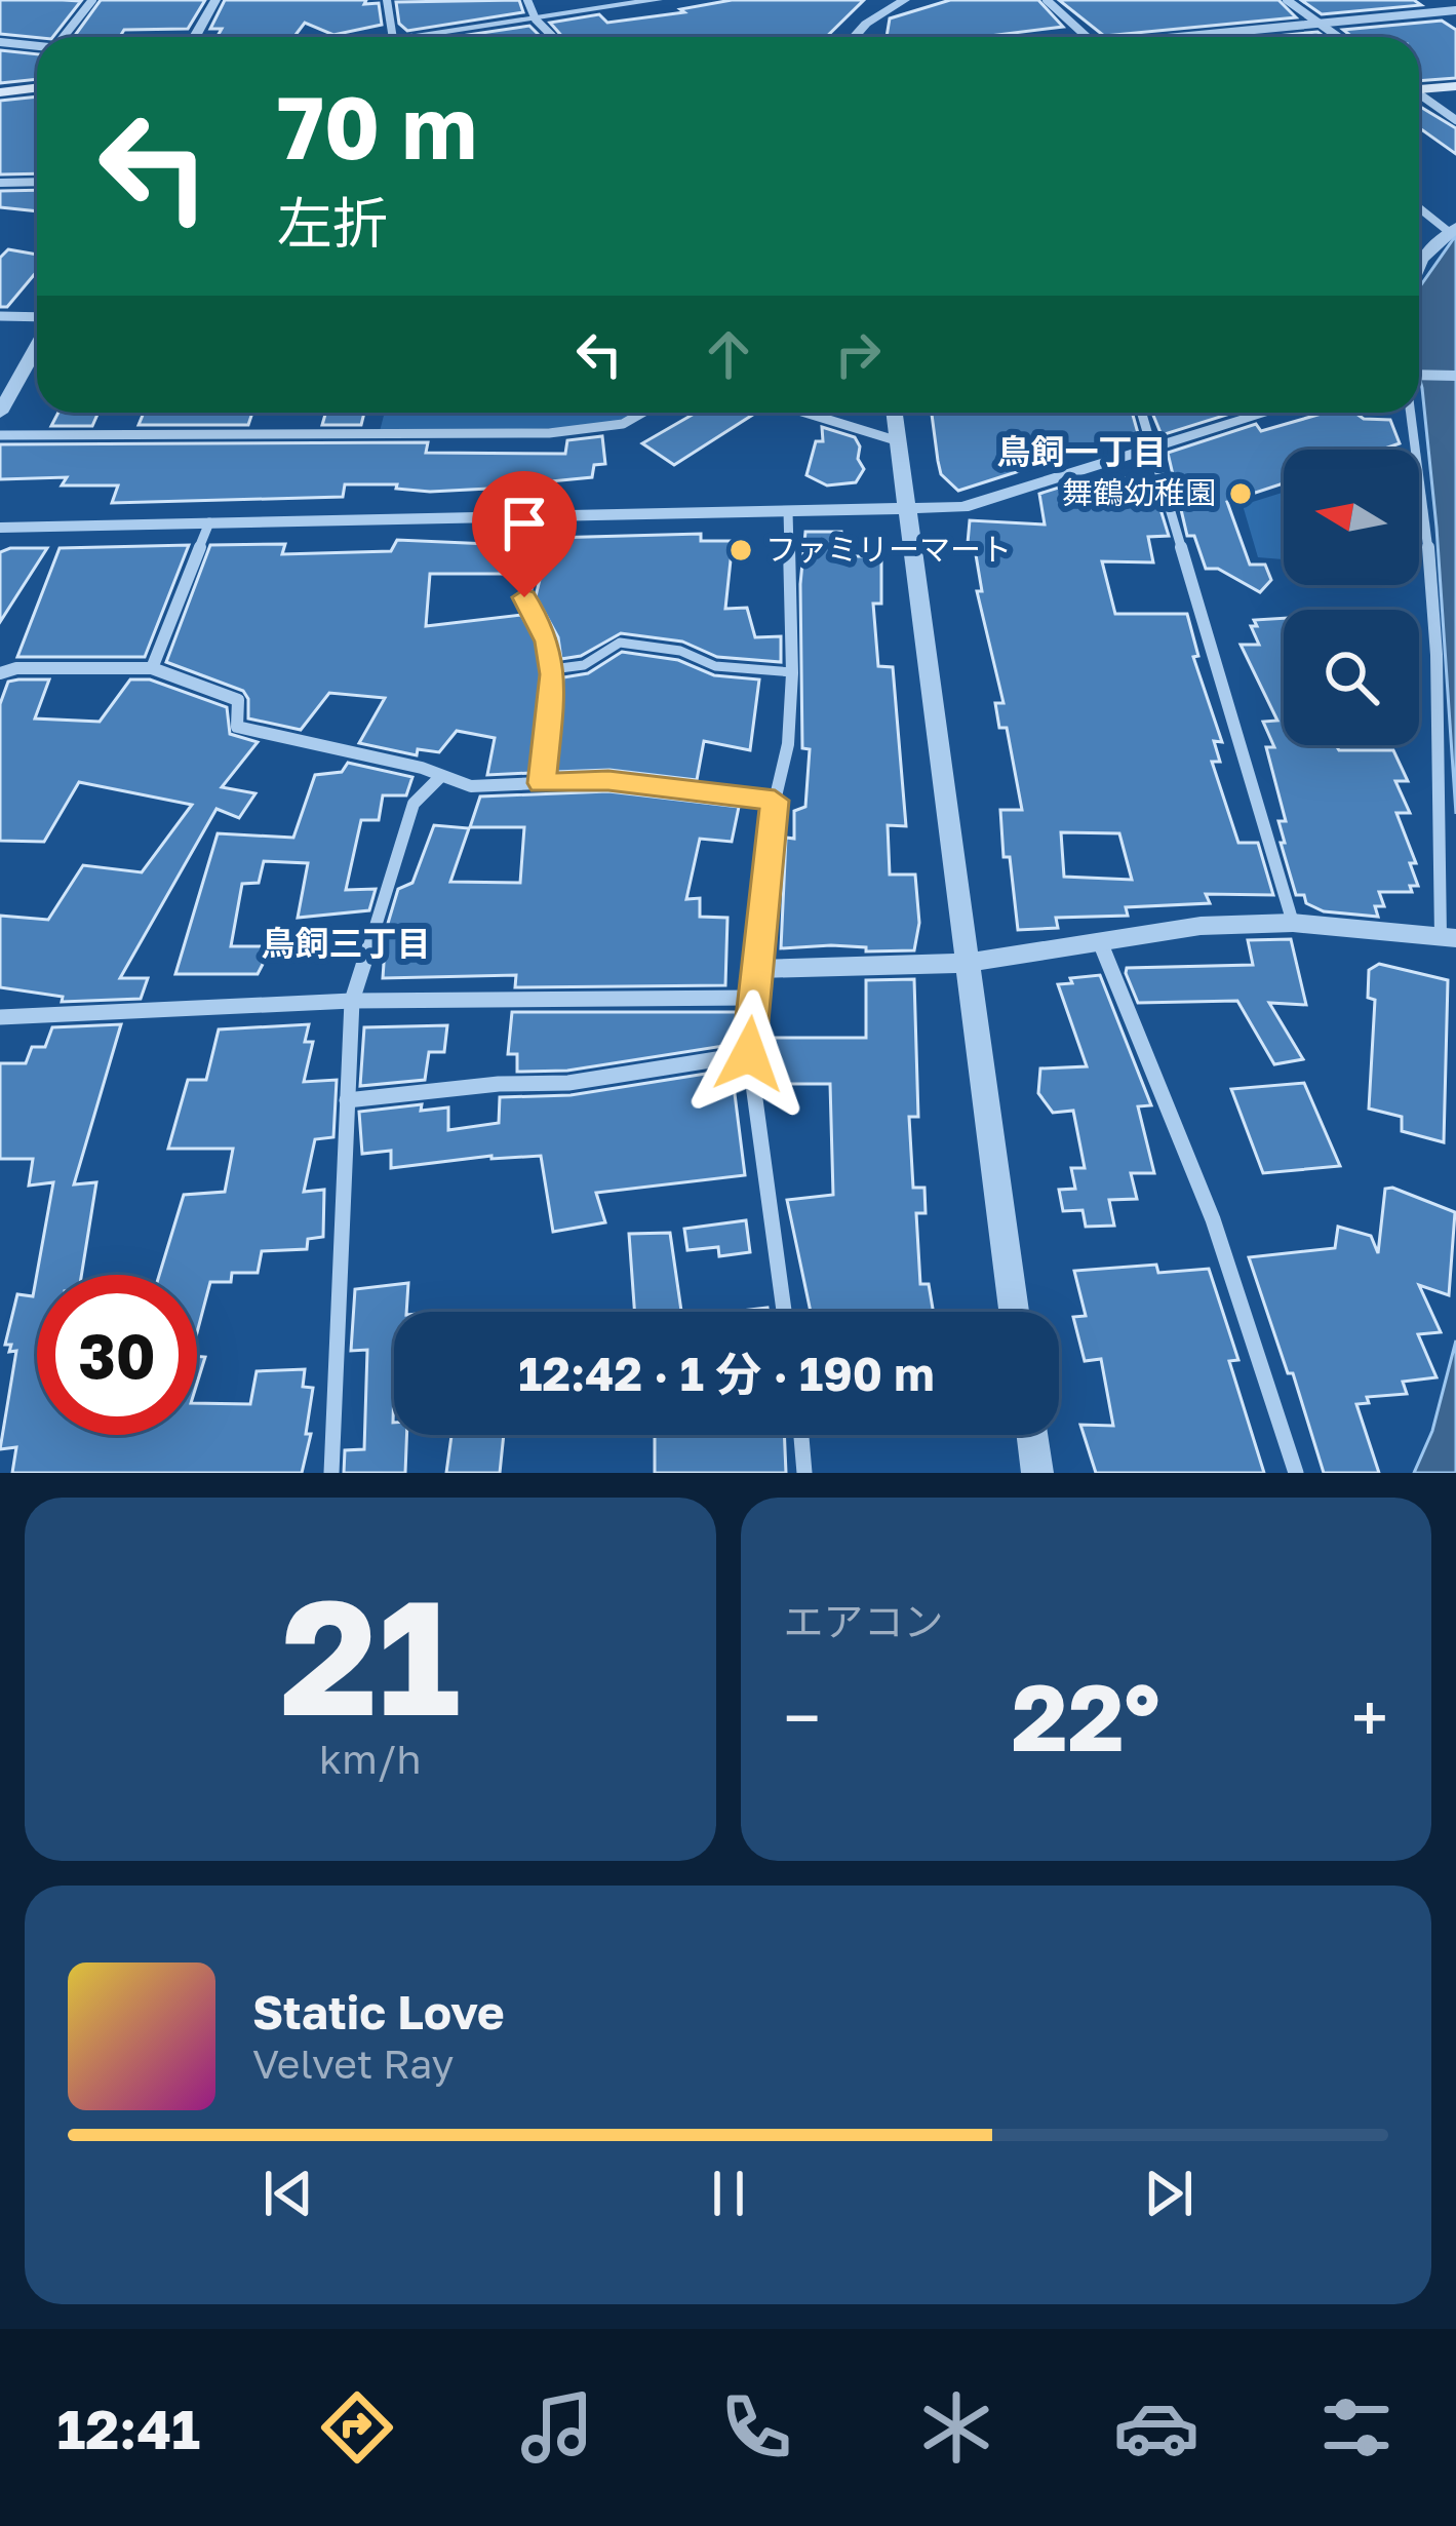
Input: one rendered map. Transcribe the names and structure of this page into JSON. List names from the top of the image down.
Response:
{
  "districts": ["鳥飼一丁目", "鳥飼三丁目"],
  "places": ["舞鶴幼稚園", "ファミリーマート"],
  "north": "left",
  "page": {
    "turn": ["70 m", "左折"],
    "limit": "30",
    "trip": "12:42 · 1 分 · 190 m",
    "tile": [
      ["21", "km/h"],
      "エアコン"
    ],
    "heat": ["−", "22°", "+"],
    "song": ["Static Love", "Velvet Ray"],
    "tabs": "12:41"
  }
}
